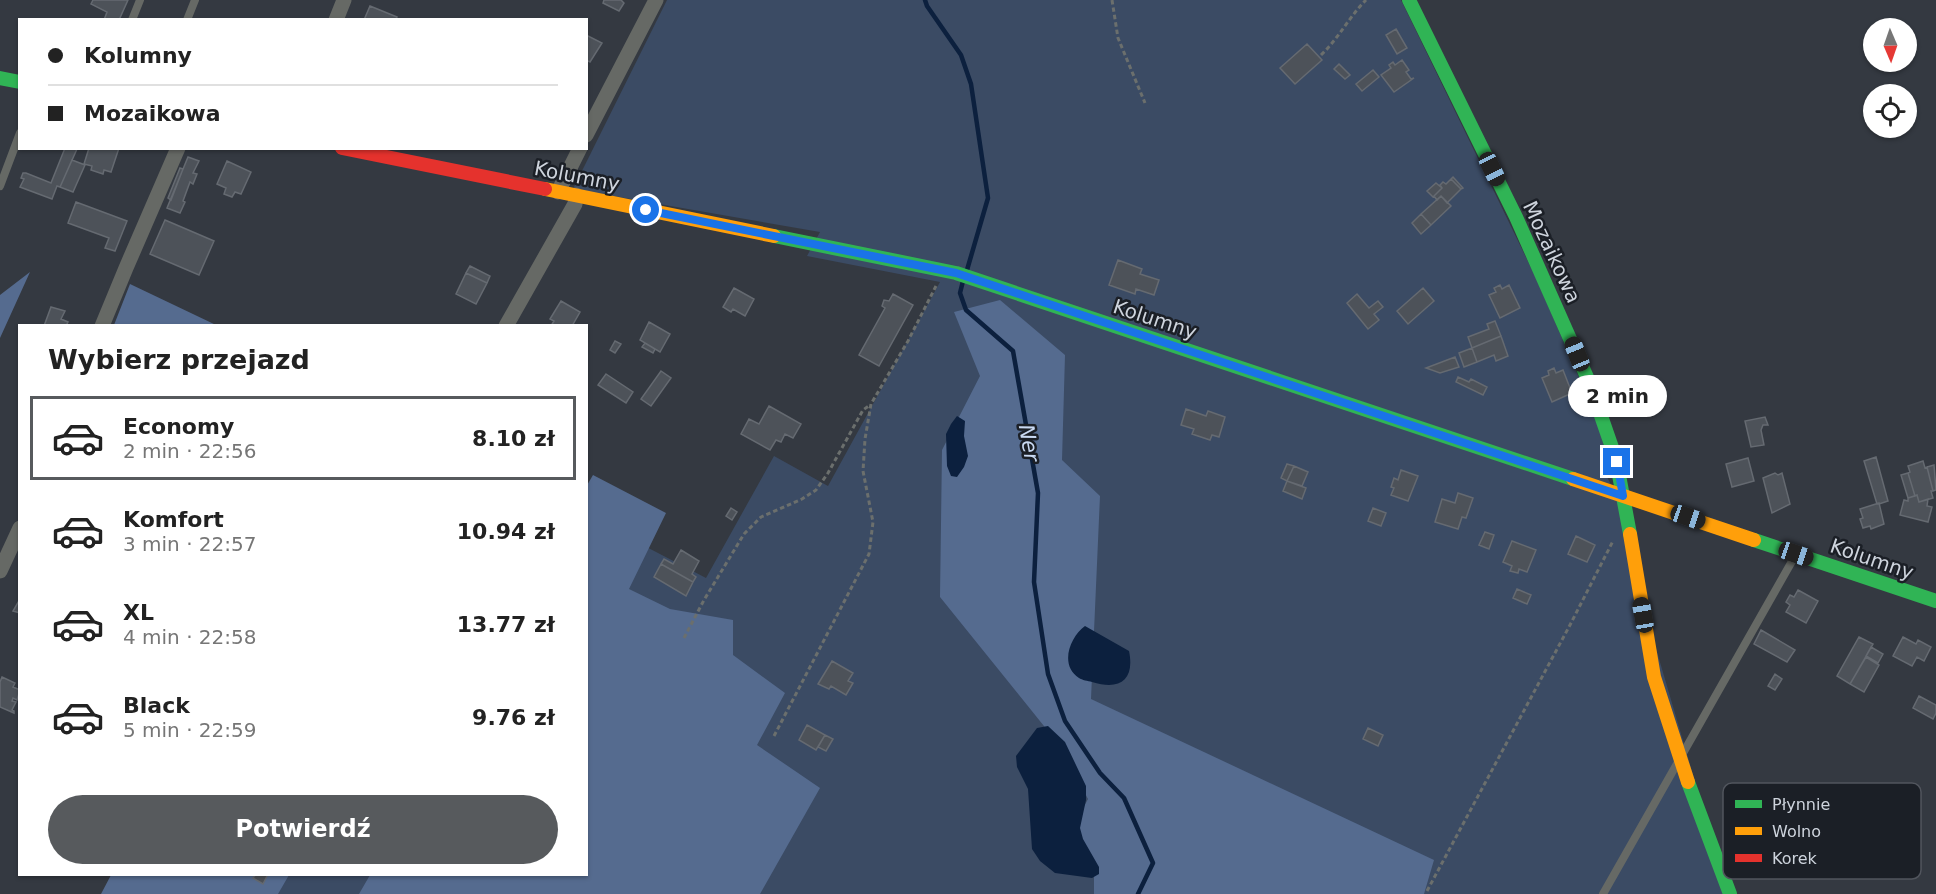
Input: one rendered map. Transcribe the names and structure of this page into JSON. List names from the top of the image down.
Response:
{
  "streets": {
    "street": ["Kolumny", "Mozaikowa"]
  },
  "crossings": [
    ["Kolumny", "Mozaikowa"]
  ],
  "water": ["Ner"],
  "legend": ["Płynnie", "Wolno", "Korek"],
  "north": "bottom",
  "page": {
    "banner": ["Kolumny", "Mozaikowa"],
    "heading": "Wybierz przejazd",
    "bubble": "2 min",
    "list": [
      {
        "name": "Economy",
        "note": "2 min · 22:56",
        "value": "8.10 zł"
      },
      {
        "name": "Komfort",
        "note": "3 min · 22:57",
        "value": "10.94 zł"
      },
      {
        "name": "XL",
        "note": "4 min · 22:58",
        "value": "13.77 zł"
      },
      {
        "name": "Black",
        "note": "5 min · 22:59",
        "value": "9.76 zł"
      }
    ],
    "buttons": "Potwierdź"
  }
}
